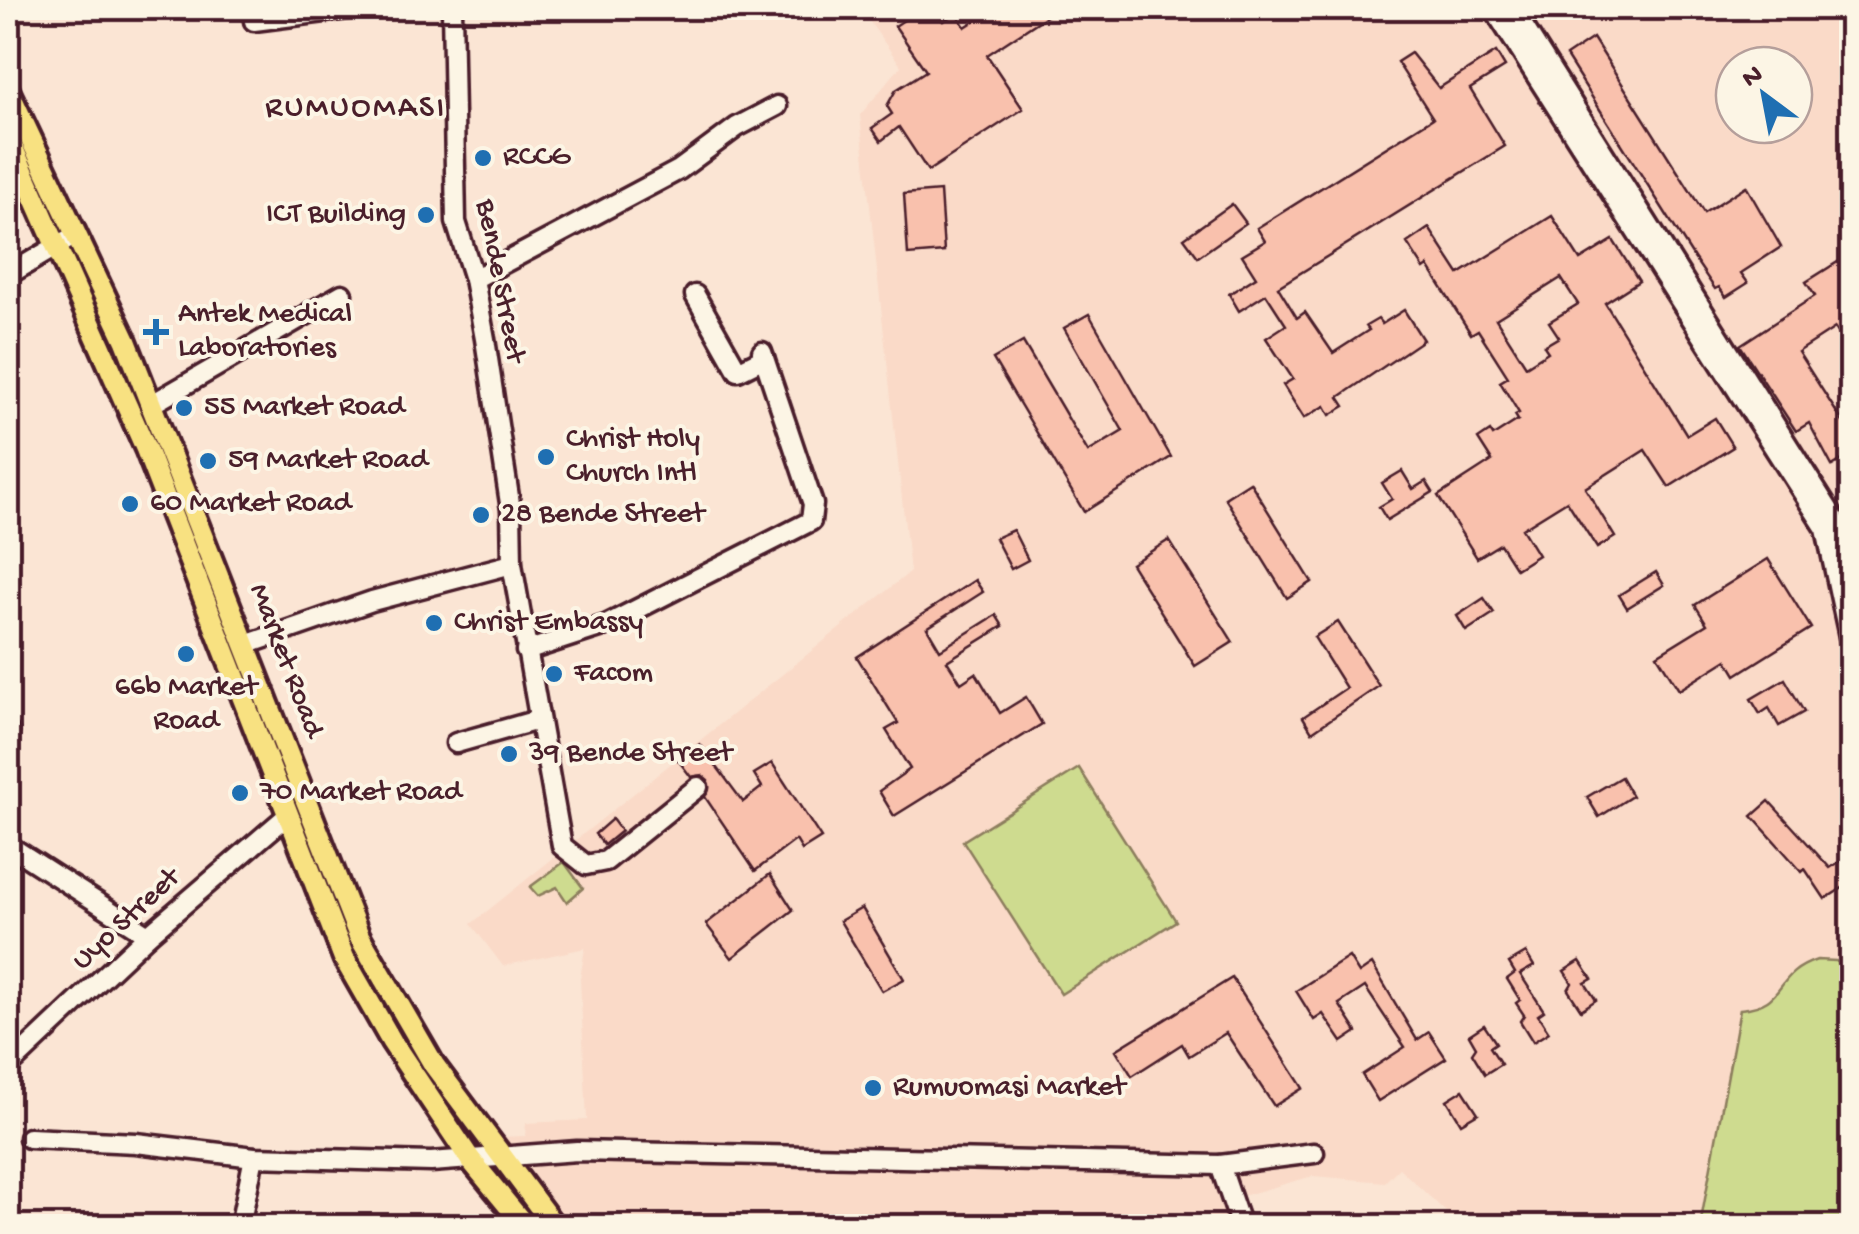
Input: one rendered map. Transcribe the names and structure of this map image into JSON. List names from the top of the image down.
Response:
{
  "streets": {
    "main road": ["Market Road"],
    "street": ["Bende Street", "Uyo Street"]
  },
  "crossings": [
    ["Market Road", "Uyo Street"]
  ],
  "districts": ["RUMUOMASI"],
  "places": {
    "other": [
      "RCCG",
      "ICT Building",
      "55 Market Road",
      "Christ Holy Church Intl",
      "59 Market Road",
      "60 Market Road",
      "28 Bende Street",
      "Christ Embassy",
      "66b Market Road",
      "Facom",
      "39 Bende Street",
      "70 Market Road",
      "Rumuomasi Market"
    ],
    "health": ["Antek Medical Laboratories"]
  },
  "north": "top left"
}
